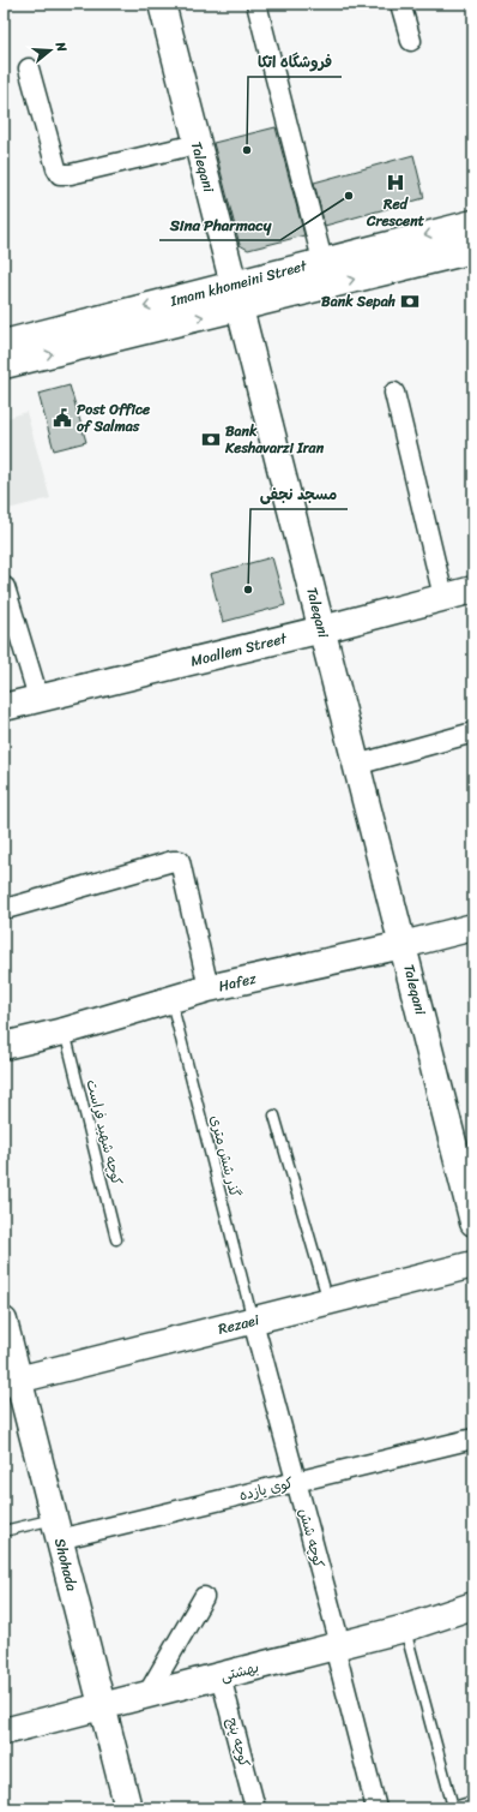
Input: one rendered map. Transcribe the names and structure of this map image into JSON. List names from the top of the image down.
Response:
{
  "streets": {
    "street": [
      "Taleqani",
      "Imam khomeini Street",
      "Moallem Street",
      "Hafez",
      "Rezaei",
      "کوی یازده",
      "کوچه شش",
      "Shohada",
      "بهشتی",
      "کوچه پنج"
    ],
    "lane": ["کوچه شهید فراست", "گذر شش متری"]
  },
  "crossings": [
    ["Taleqani", "Imam khomeini Street"],
    ["Taleqani", "Moallem Street"],
    ["Taleqani", "Hafez"],
    ["Hafez", "کوچه شهید فراست"],
    ["Hafez", "گذر شش متری"],
    ["گذر شش متری", "Rezaei"],
    ["گذر شش متری", "کوچه شش"],
    ["Rezaei", "کوچه شش"],
    ["Rezaei", "Shohada"],
    ["کوی یازده", "کوچه شش"],
    ["کوی یازده", "Shohada"],
    ["کوچه شش", "بهشتی"],
    ["Shohada", "بهشتی"],
    ["بهشتی", "کوچه پنج"]
  ],
  "places": {
    "other": ["فروشگاه اتکا", "Sina Pharmacy", "مسجد نجفی"],
    "hospital": ["Red Crescent"],
    "bank": ["Bank Sepah", "Bank Keshavarzi Iran"],
    "public building": ["Post Office of Salmas"]
  },
  "north": "right"
}
